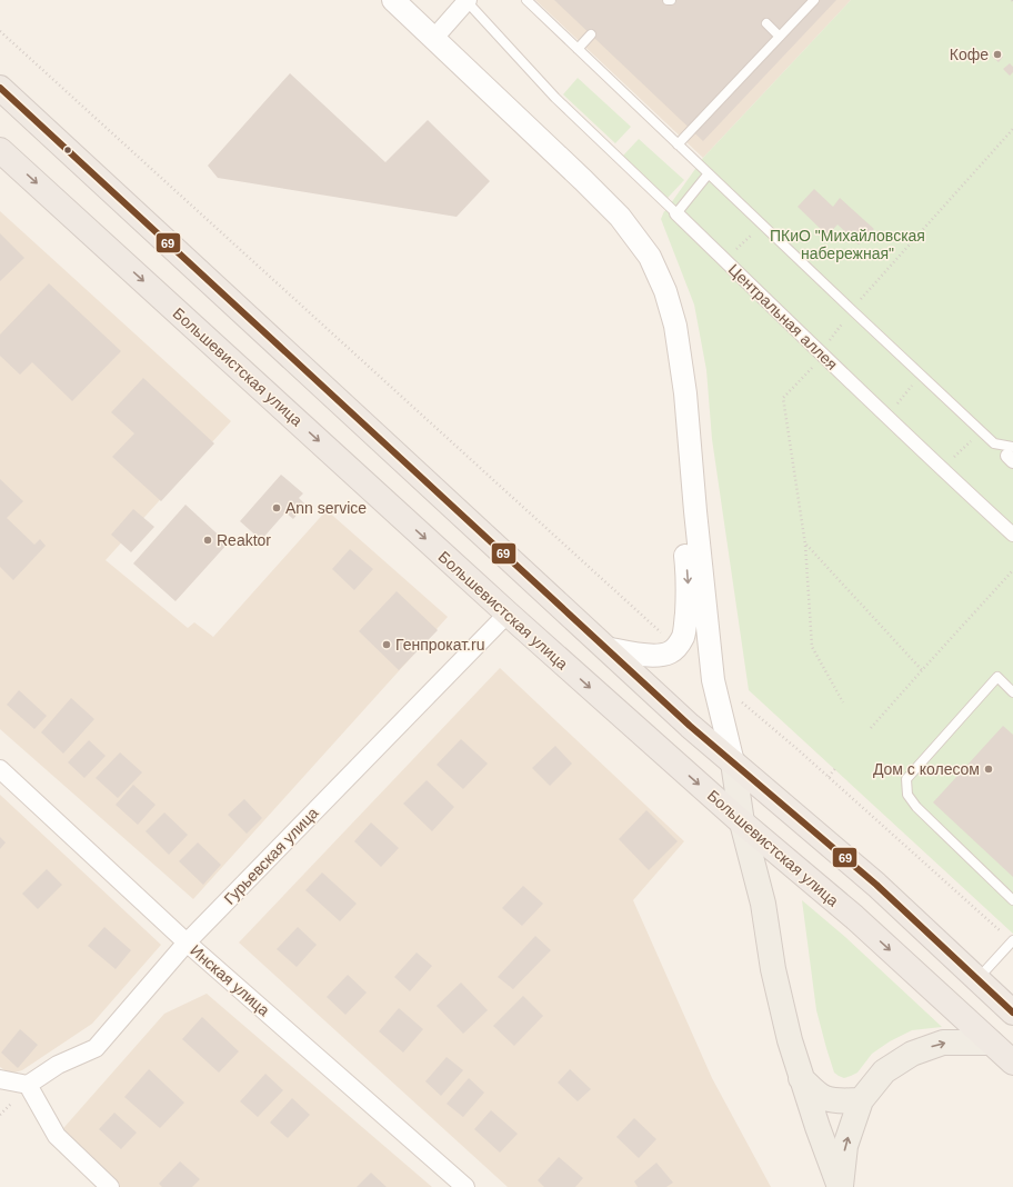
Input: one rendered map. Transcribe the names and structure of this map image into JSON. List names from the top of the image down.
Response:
{
  "streets": {
    "highway": ["Большевистская улица"],
    "street": ["Центральная аллея", "Гурьевская улица", "Инская улица"]
  },
  "crossings": [
    ["Большевистская улица", "Гурьевская улица"],
    ["Гурьевская улица", "Инская улица"]
  ],
  "parks": ["ПКиО \"Михайловская набережная\""],
  "places": [
    "Кофе",
    "Ann service",
    "Reaktor",
    "Генпрокат.ru",
    "Дом с колесом"
  ],
  "lines": ["transit line 69"]
}
